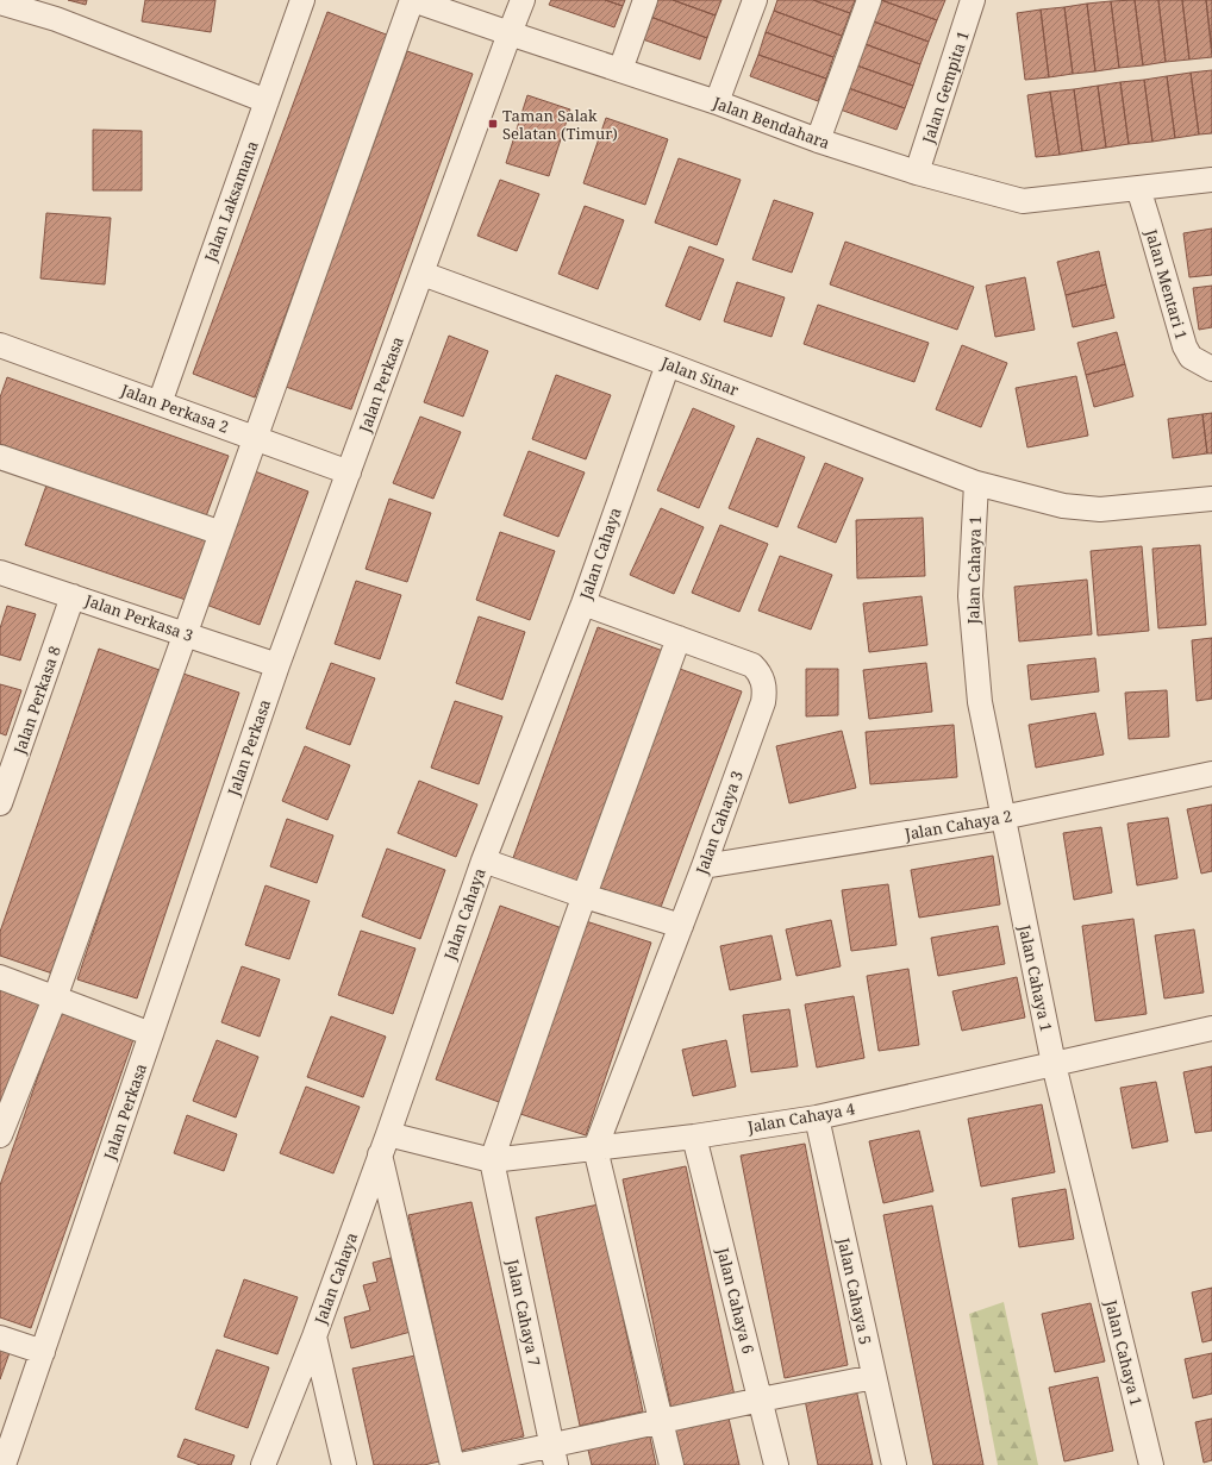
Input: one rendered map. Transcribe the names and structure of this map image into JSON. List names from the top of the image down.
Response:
{
  "streets": {
    "street": [
      "Jalan Gempita 1",
      "Jalan Bendahara",
      "Jalan Laksamana",
      "Jalan Mentari 1",
      "Jalan Sinar",
      "Jalan Perkasa",
      "Jalan Perkasa 2",
      "Jalan Cahaya",
      "Jalan Cahaya 1",
      "Jalan Perkasa 3",
      "Jalan Perkasa 8",
      "Jalan Cahaya 3",
      "Jalan Cahaya 2",
      "Jalan Cahaya 4",
      "Jalan Cahaya 5",
      "Jalan Cahaya 6",
      "Jalan Cahaya 7"
    ]
  },
  "crossings": [
    ["Jalan Gempita 1", "Jalan Bendahara"],
    ["Jalan Bendahara", "Jalan Mentari 1"],
    ["Jalan Bendahara", "Jalan Perkasa"],
    ["Jalan Laksamana", "Jalan Perkasa 2"],
    ["Jalan Sinar", "Jalan Perkasa"],
    ["Jalan Sinar", "Jalan Cahaya"],
    ["Jalan Sinar", "Jalan Cahaya 1"],
    ["Jalan Perkasa", "Jalan Perkasa 2"],
    ["Jalan Perkasa", "Jalan Perkasa 3"],
    ["Jalan Cahaya", "Jalan Cahaya 3"],
    ["Jalan Cahaya", "Jalan Cahaya 4"],
    ["Jalan Cahaya 1", "Jalan Cahaya 2"],
    ["Jalan Cahaya 1", "Jalan Cahaya 4"],
    ["Jalan Perkasa 3", "Jalan Perkasa 8"],
    ["Jalan Cahaya 3", "Jalan Cahaya 2"],
    ["Jalan Cahaya 3", "Jalan Cahaya 4"],
    ["Jalan Cahaya 4", "Jalan Cahaya 5"],
    ["Jalan Cahaya 4", "Jalan Cahaya 6"],
    ["Jalan Cahaya 4", "Jalan Cahaya 7"]
  ],
  "places": {
    "transit": ["Taman Salak Selatan (Timur)"]
  }
}
